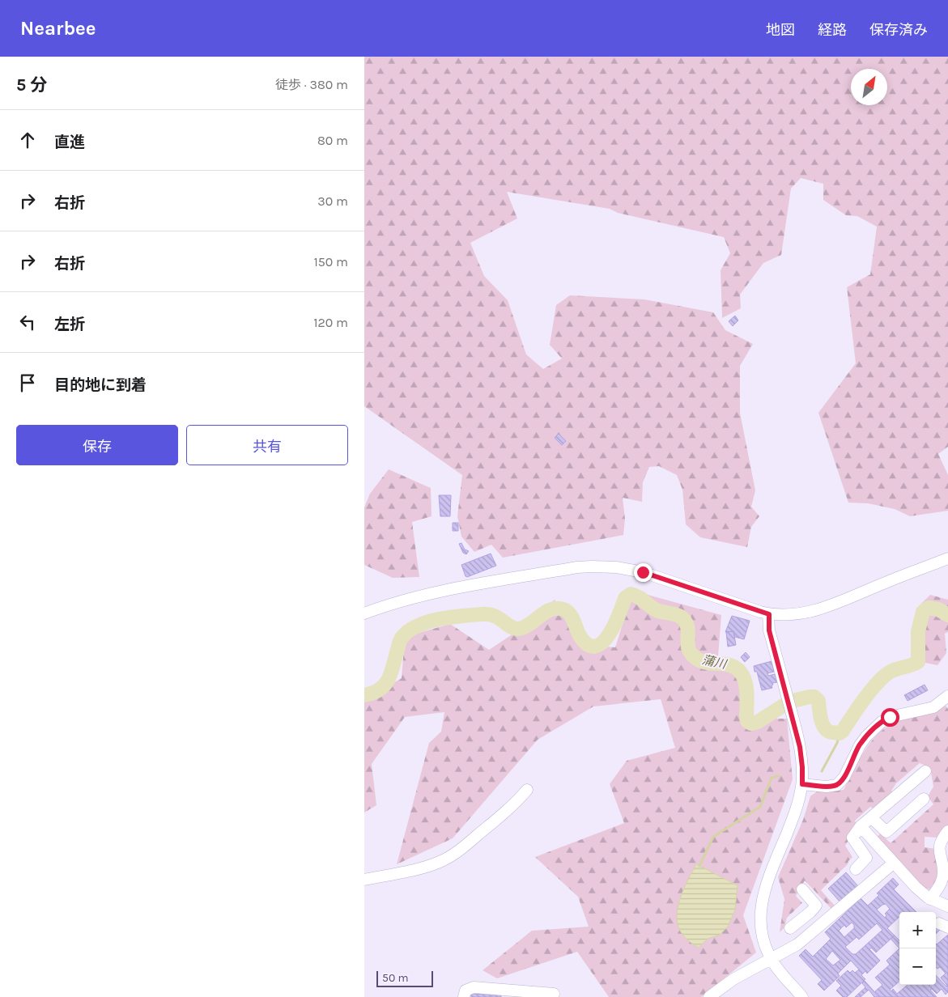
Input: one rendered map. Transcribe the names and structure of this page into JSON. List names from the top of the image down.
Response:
{
  "water": ["蒲川"],
  "scale_bar": "50 m",
  "north": "top right",
  "page": {
    "header": "Nearbee",
    "nav": ["地図", "経路", "保存済み"],
    "heading": ["5 分", "徒歩 · 380 m"],
    "list": [
      ["直進", "80 m"],
      ["右折", "30 m"],
      ["右折", "150 m"],
      ["左折", "120 m"],
      "目的地に到着"
    ],
    "buttons": ["保存", "共有"],
    "map_buttons": ["+", "−"],
    "scale": "50 m"
  }
}
